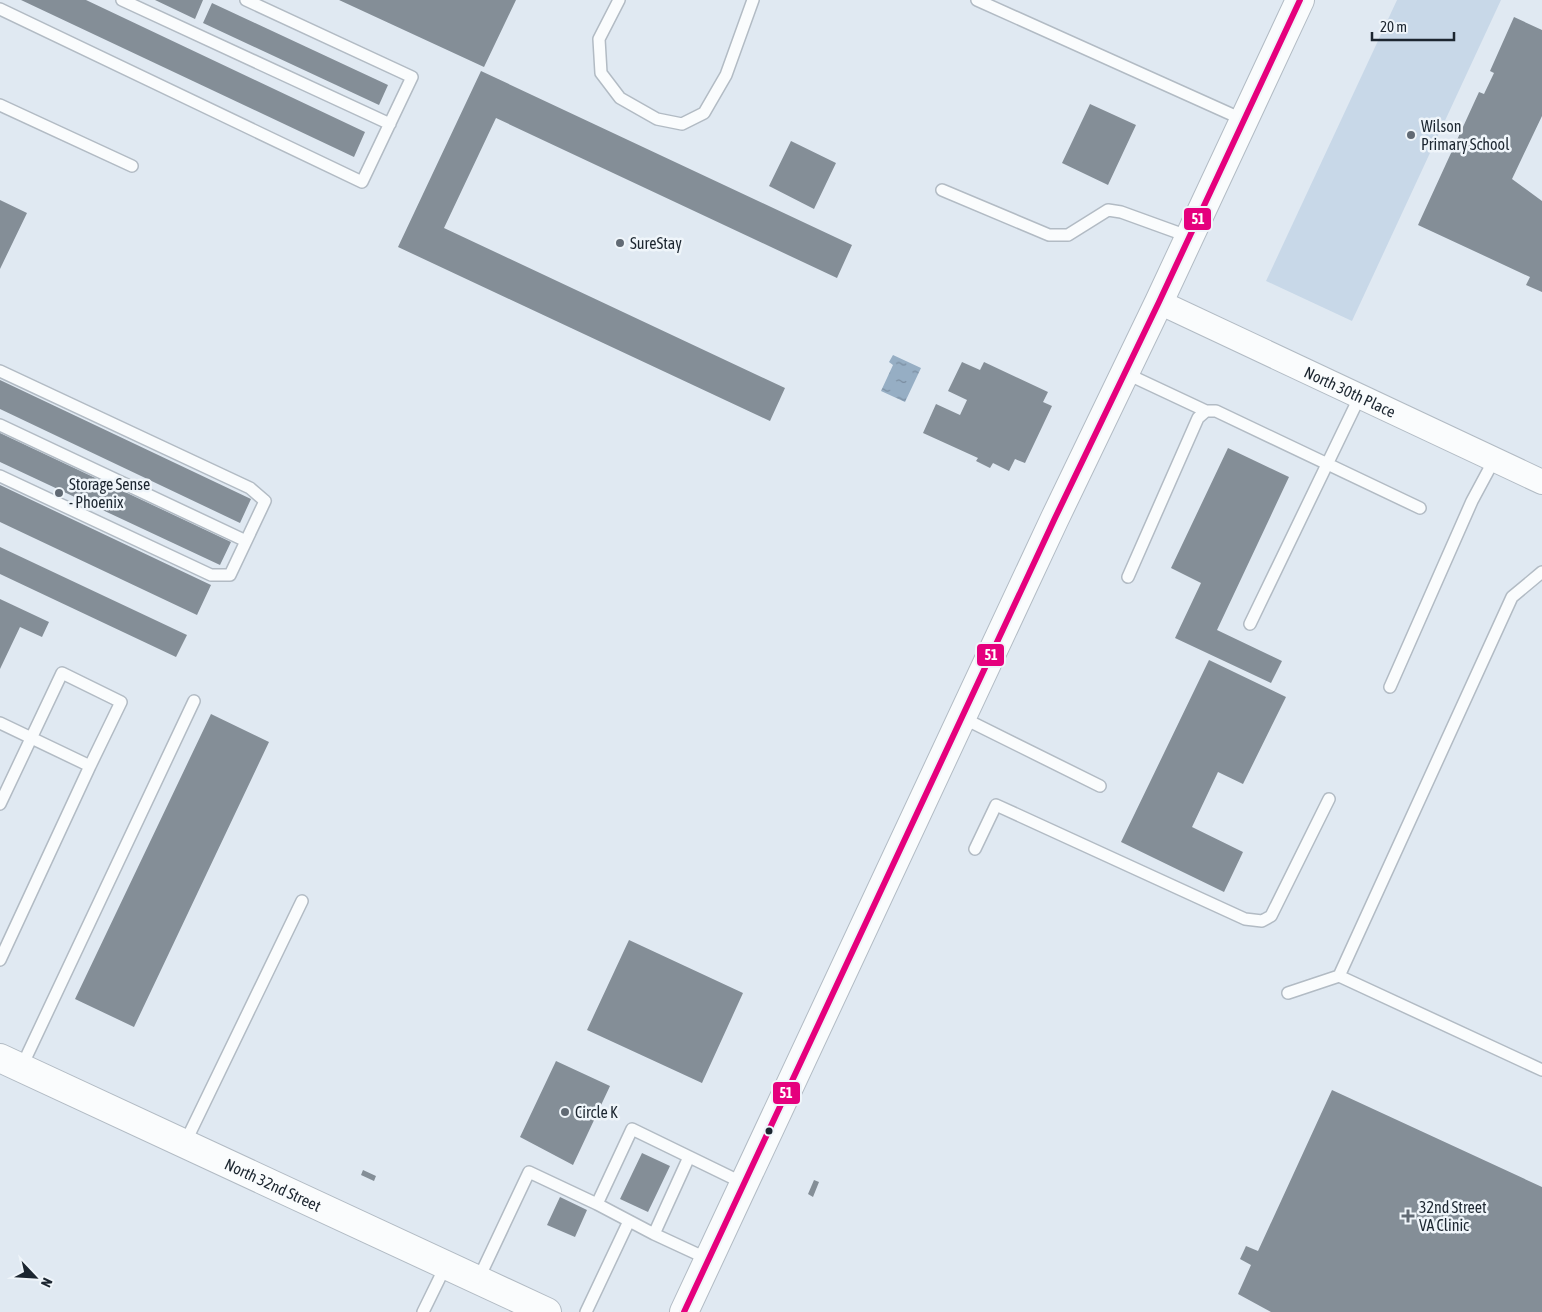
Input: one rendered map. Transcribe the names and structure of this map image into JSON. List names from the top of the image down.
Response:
{
  "streets": {
    "main road": ["North 32nd Street"],
    "street": ["North 30th Place"]
  },
  "places": {
    "other": [
      "Wilson Primary School",
      "SureStay",
      "Storage Sense - Phoenix",
      "Circle K"
    ],
    "health": ["32nd Street VA Clinic"]
  },
  "lines": ["transit line 51"],
  "scale_bar": "20 m",
  "north": "bottom right"
}
